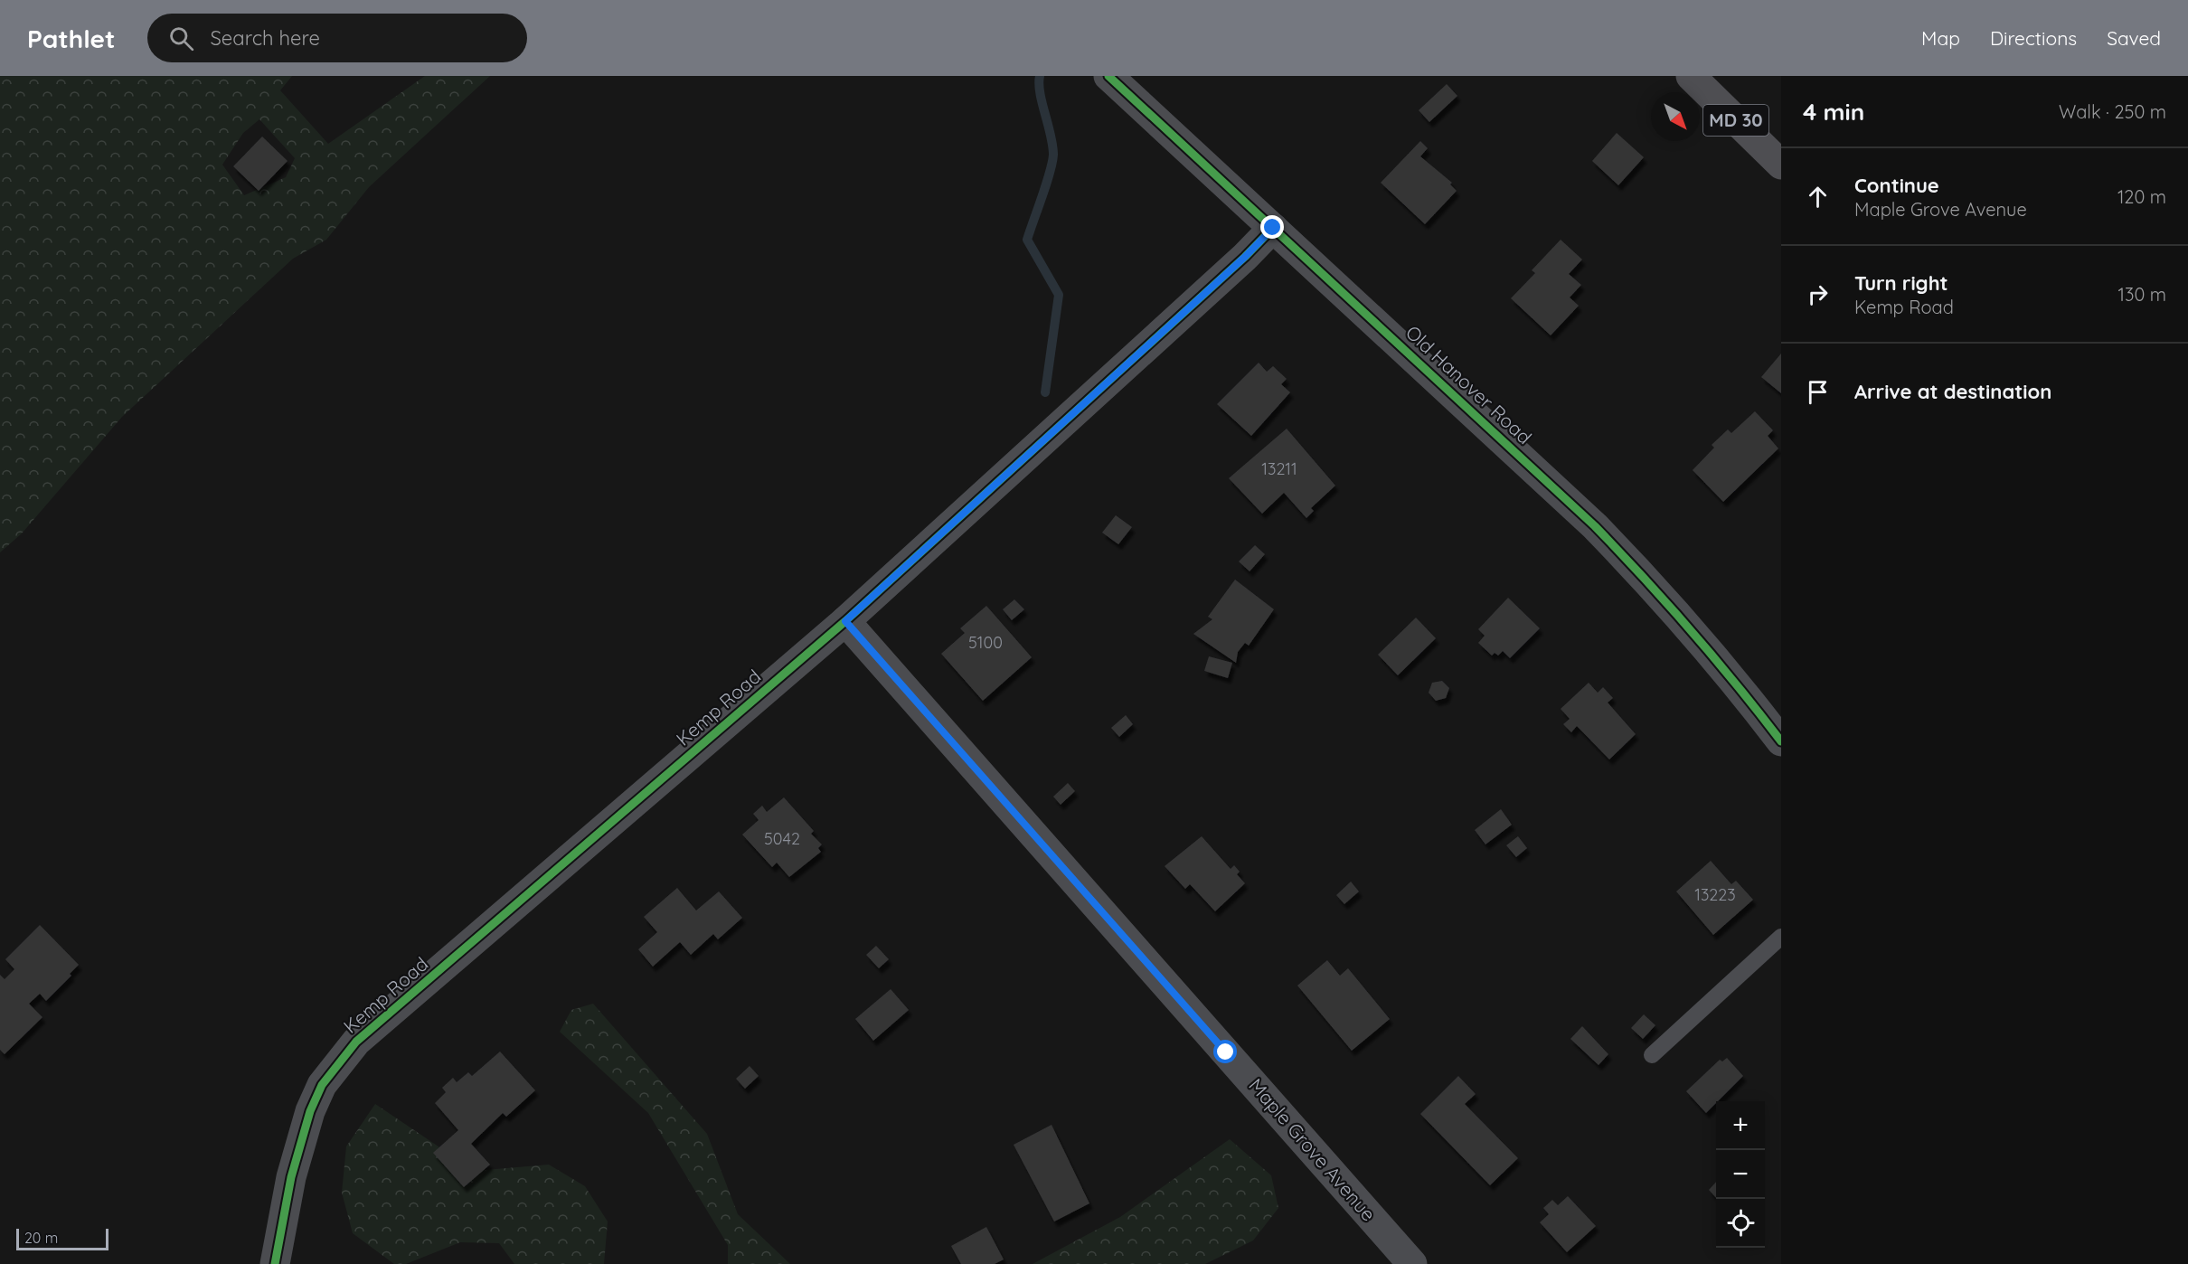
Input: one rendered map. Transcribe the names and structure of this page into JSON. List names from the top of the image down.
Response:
{
  "streets": {
    "highway": ["MD 30"],
    "street": ["Old Hanover Road", "Kemp Road", "Maple Grove Avenue"]
  },
  "crossings": [
    ["Old Hanover Road", "Kemp Road"],
    ["Kemp Road", "Maple Grove Avenue"]
  ],
  "house_numbers": [
    "13211",
    "5100",
    "5042",
    "13223"
  ],
  "scale_bar": "20 m",
  "north": "bottom right",
  "page": {
    "header": "Pathlet",
    "search": "Search here",
    "nav": ["Map", "Directions", "Saved"],
    "heading": ["4 min", "Walk · 250 m"],
    "list": [
      ["Continue", "Maple Grove Avenue", "120 m"],
      ["Turn right", "Kemp Road", "130 m"],
      "Arrive at destination"
    ],
    "map_buttons": ["+", "−"],
    "scale": "20 m"
  }
}
